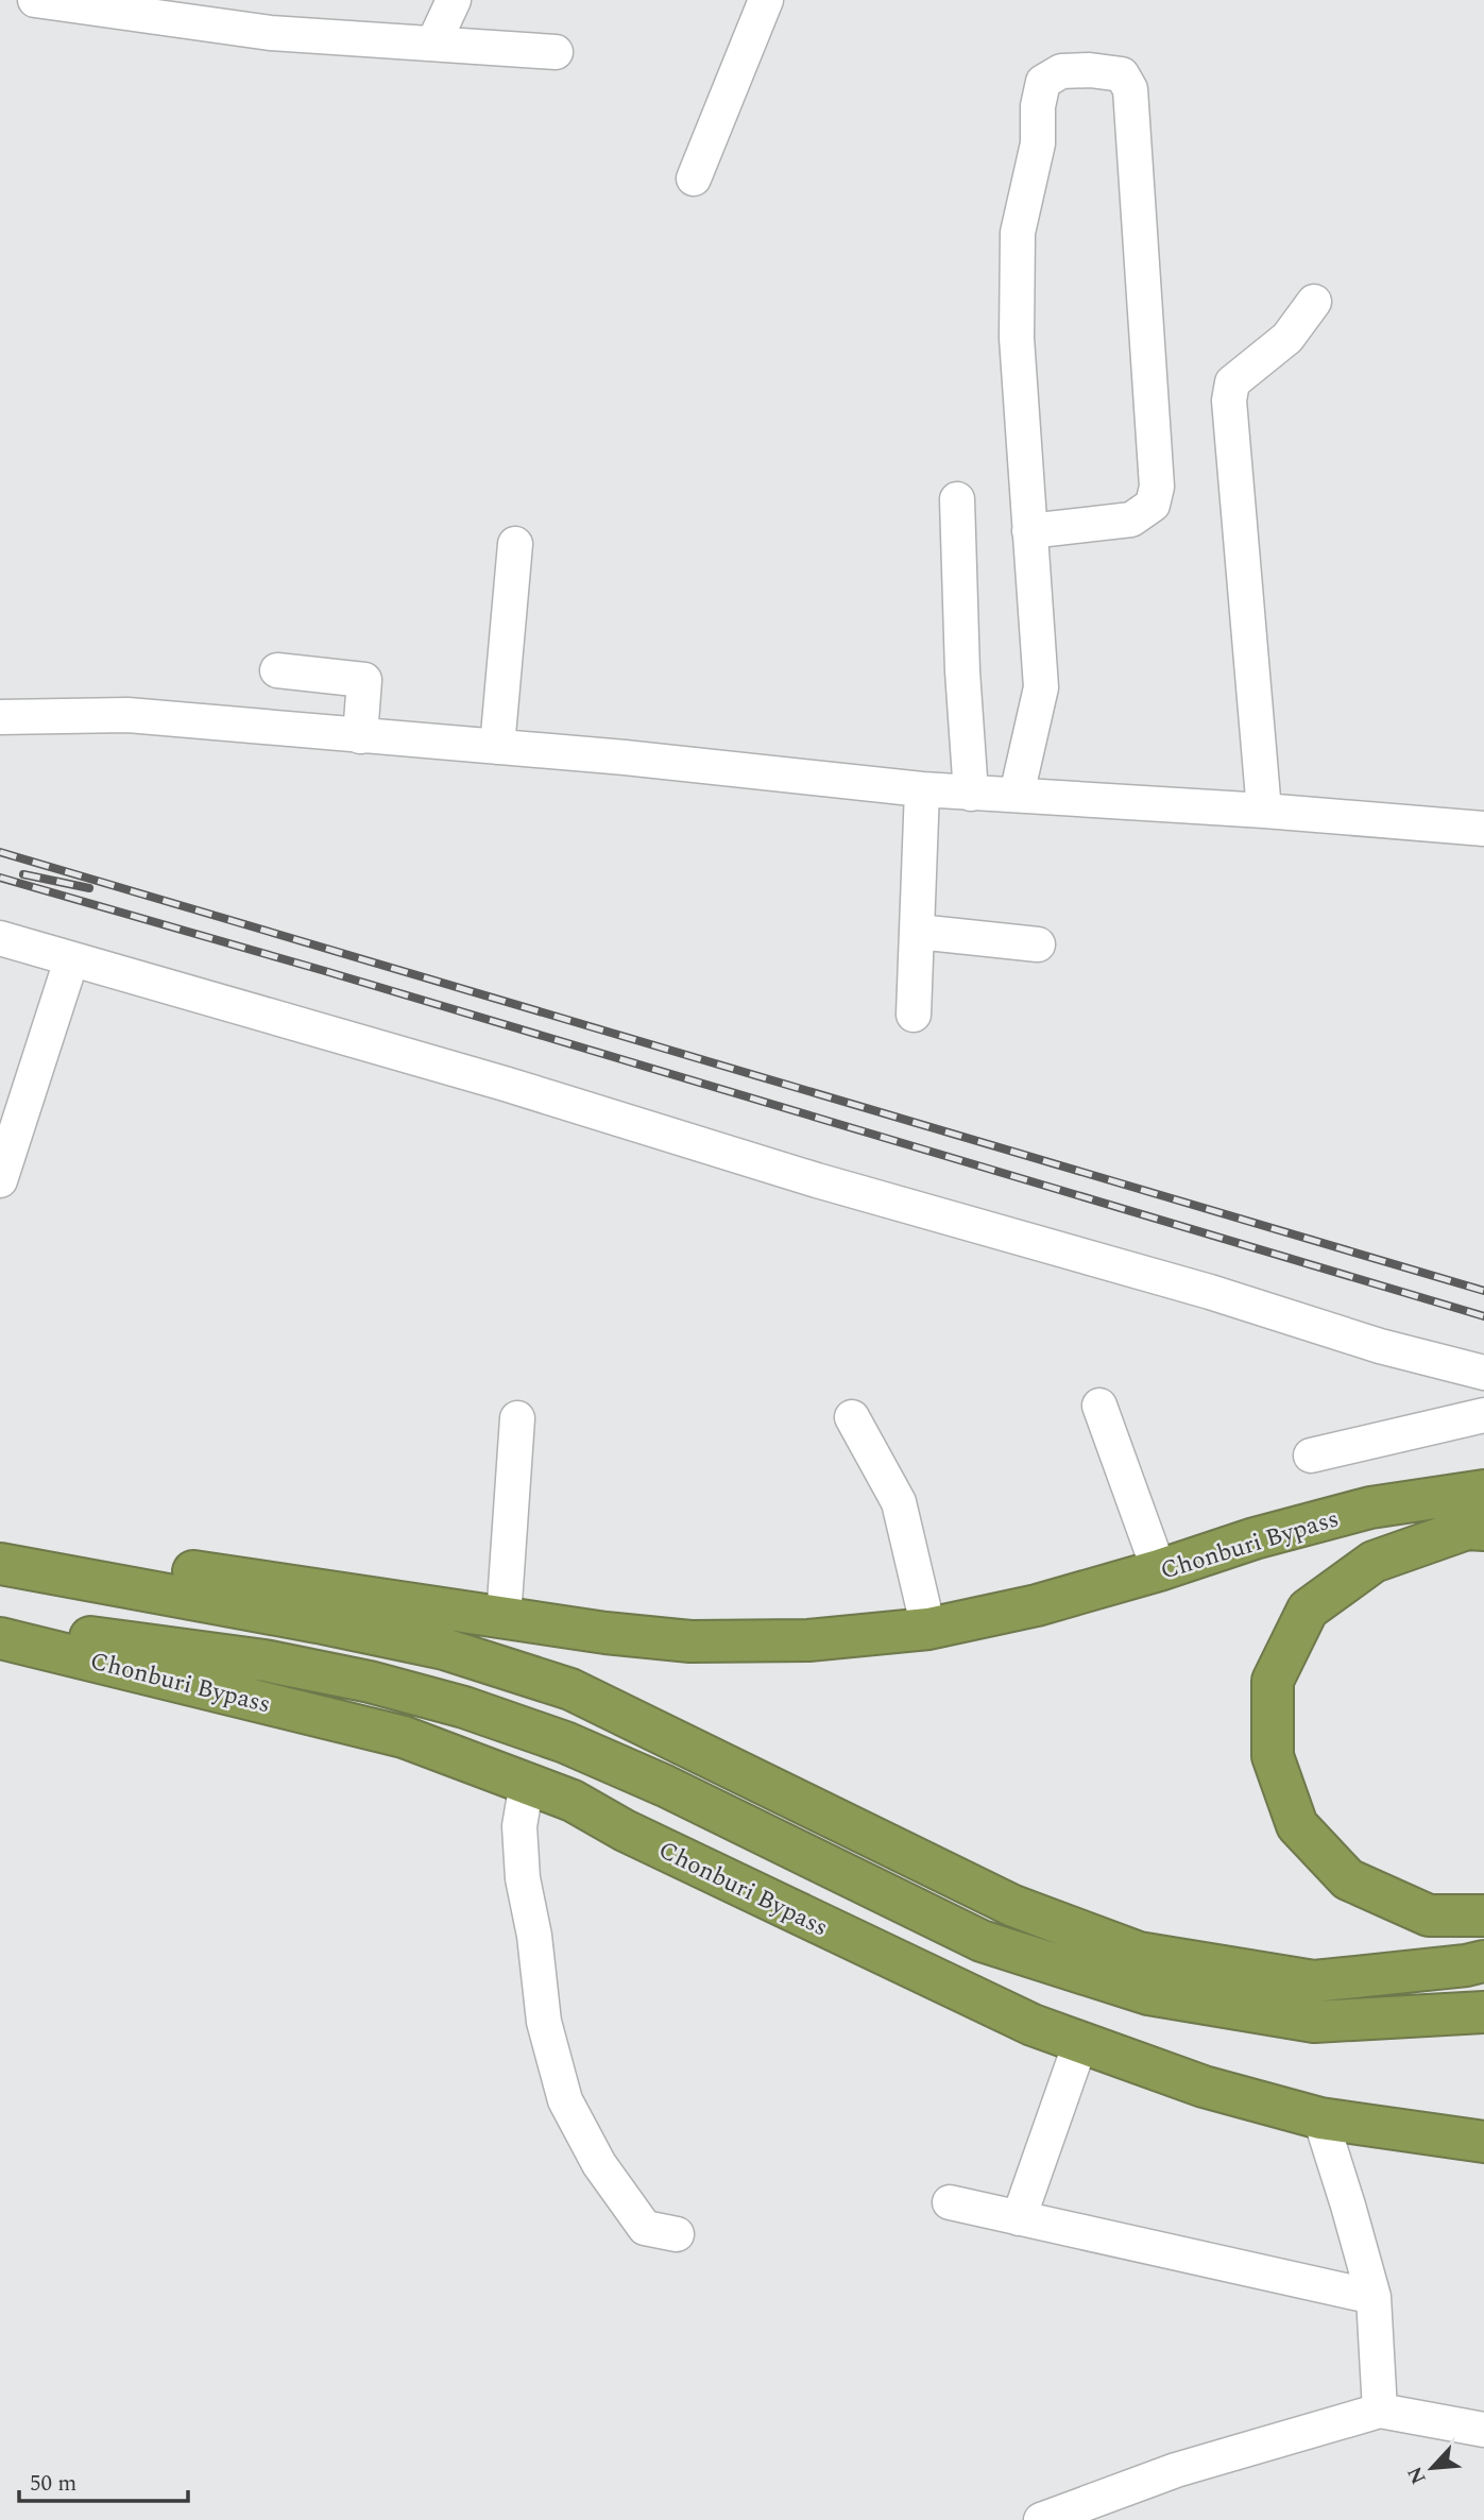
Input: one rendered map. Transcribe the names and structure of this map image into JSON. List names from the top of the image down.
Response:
{
  "streets": {
    "highway": ["Chonburi Bypass"]
  },
  "scale_bar": "50 m",
  "north": "bottom left"
}
